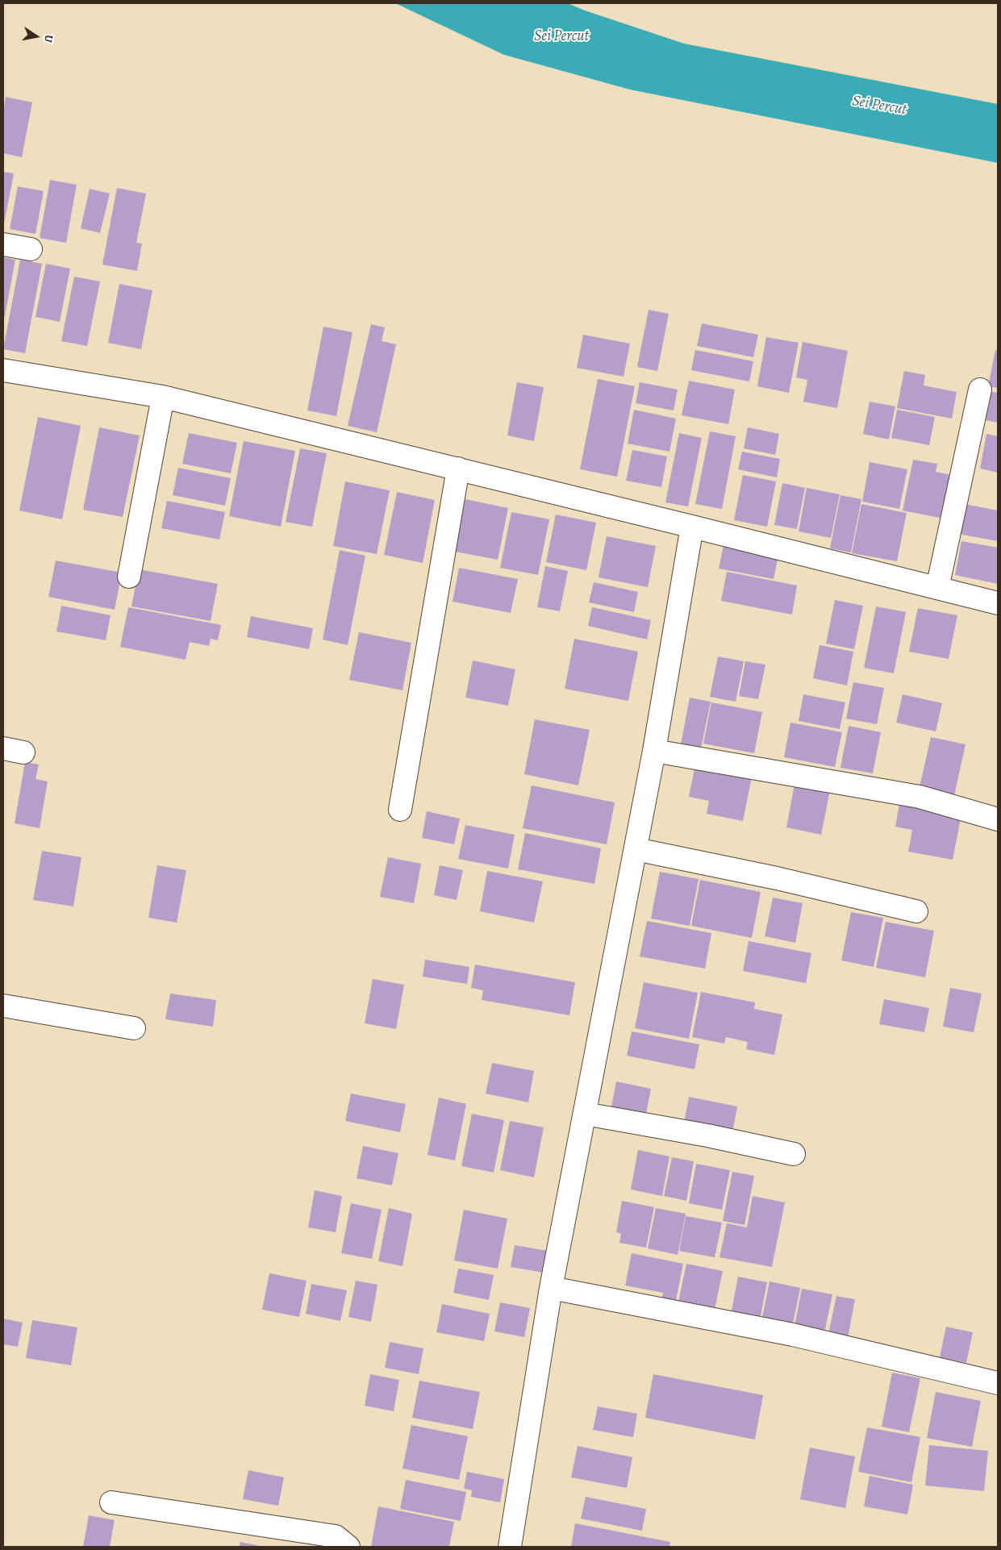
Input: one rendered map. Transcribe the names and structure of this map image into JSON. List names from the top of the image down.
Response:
{
  "water": ["Sei Percut"],
  "north": "right"
}
